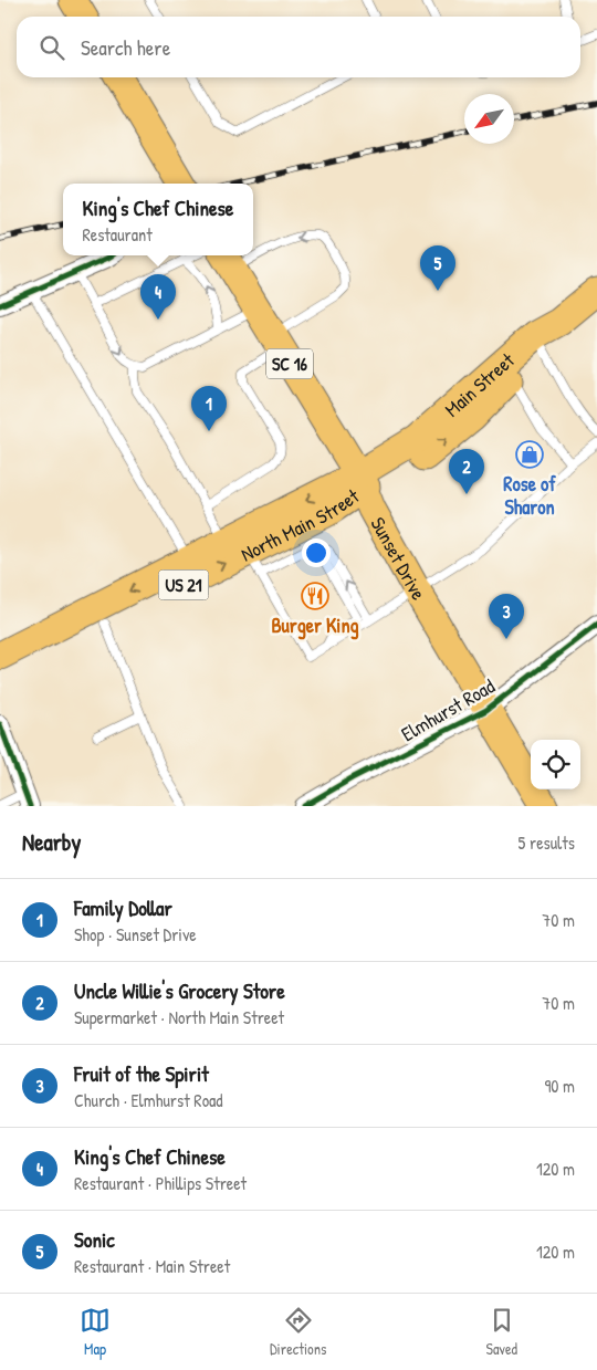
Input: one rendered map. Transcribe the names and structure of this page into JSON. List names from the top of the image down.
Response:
{
  "streets": {
    "main road": [
      "SC 16",
      "Main Street",
      "North Main Street",
      "Sunset Drive",
      "US 21"
    ],
    "street": ["Elmhurst Road"]
  },
  "crossings": [
    ["Main Street", "North Main Street"],
    ["Main Street", "Sunset Drive"],
    ["North Main Street", "Sunset Drive"],
    ["Sunset Drive", "Elmhurst Road"]
  ],
  "places": {
    "shop": ["Rose of Sharon"],
    "restaurant": ["Burger King"]
  },
  "north": "bottom left",
  "page": {
    "search": "Search here",
    "popup": ["King's Chef Chinese", "Restaurant"],
    "pins": [
      "5",
      "4",
      "1",
      "2",
      "3"
    ],
    "heading": ["Nearby", "5 results"],
    "list": [
      {
        "mark": "1",
        "name": "Family Dollar",
        "note": "Shop · Sunset Drive",
        "value": "70 m"
      },
      {
        "mark": "2",
        "name": "Uncle Willie's Grocery Store",
        "note": "Supermarket · North Main Street",
        "value": "70 m"
      },
      {
        "mark": "3",
        "name": "Fruit of the Spirit",
        "note": "Church · Elmhurst Road",
        "value": "90 m"
      },
      {
        "mark": "4",
        "name": "King's Chef Chinese",
        "note": "Restaurant · Phillips Street",
        "value": "120 m"
      },
      {
        "mark": "5",
        "name": "Sonic",
        "note": "Restaurant · Main Street",
        "value": "120 m"
      }
    ],
    "nav": ["Map", "Directions", "Saved"]
  }
}
